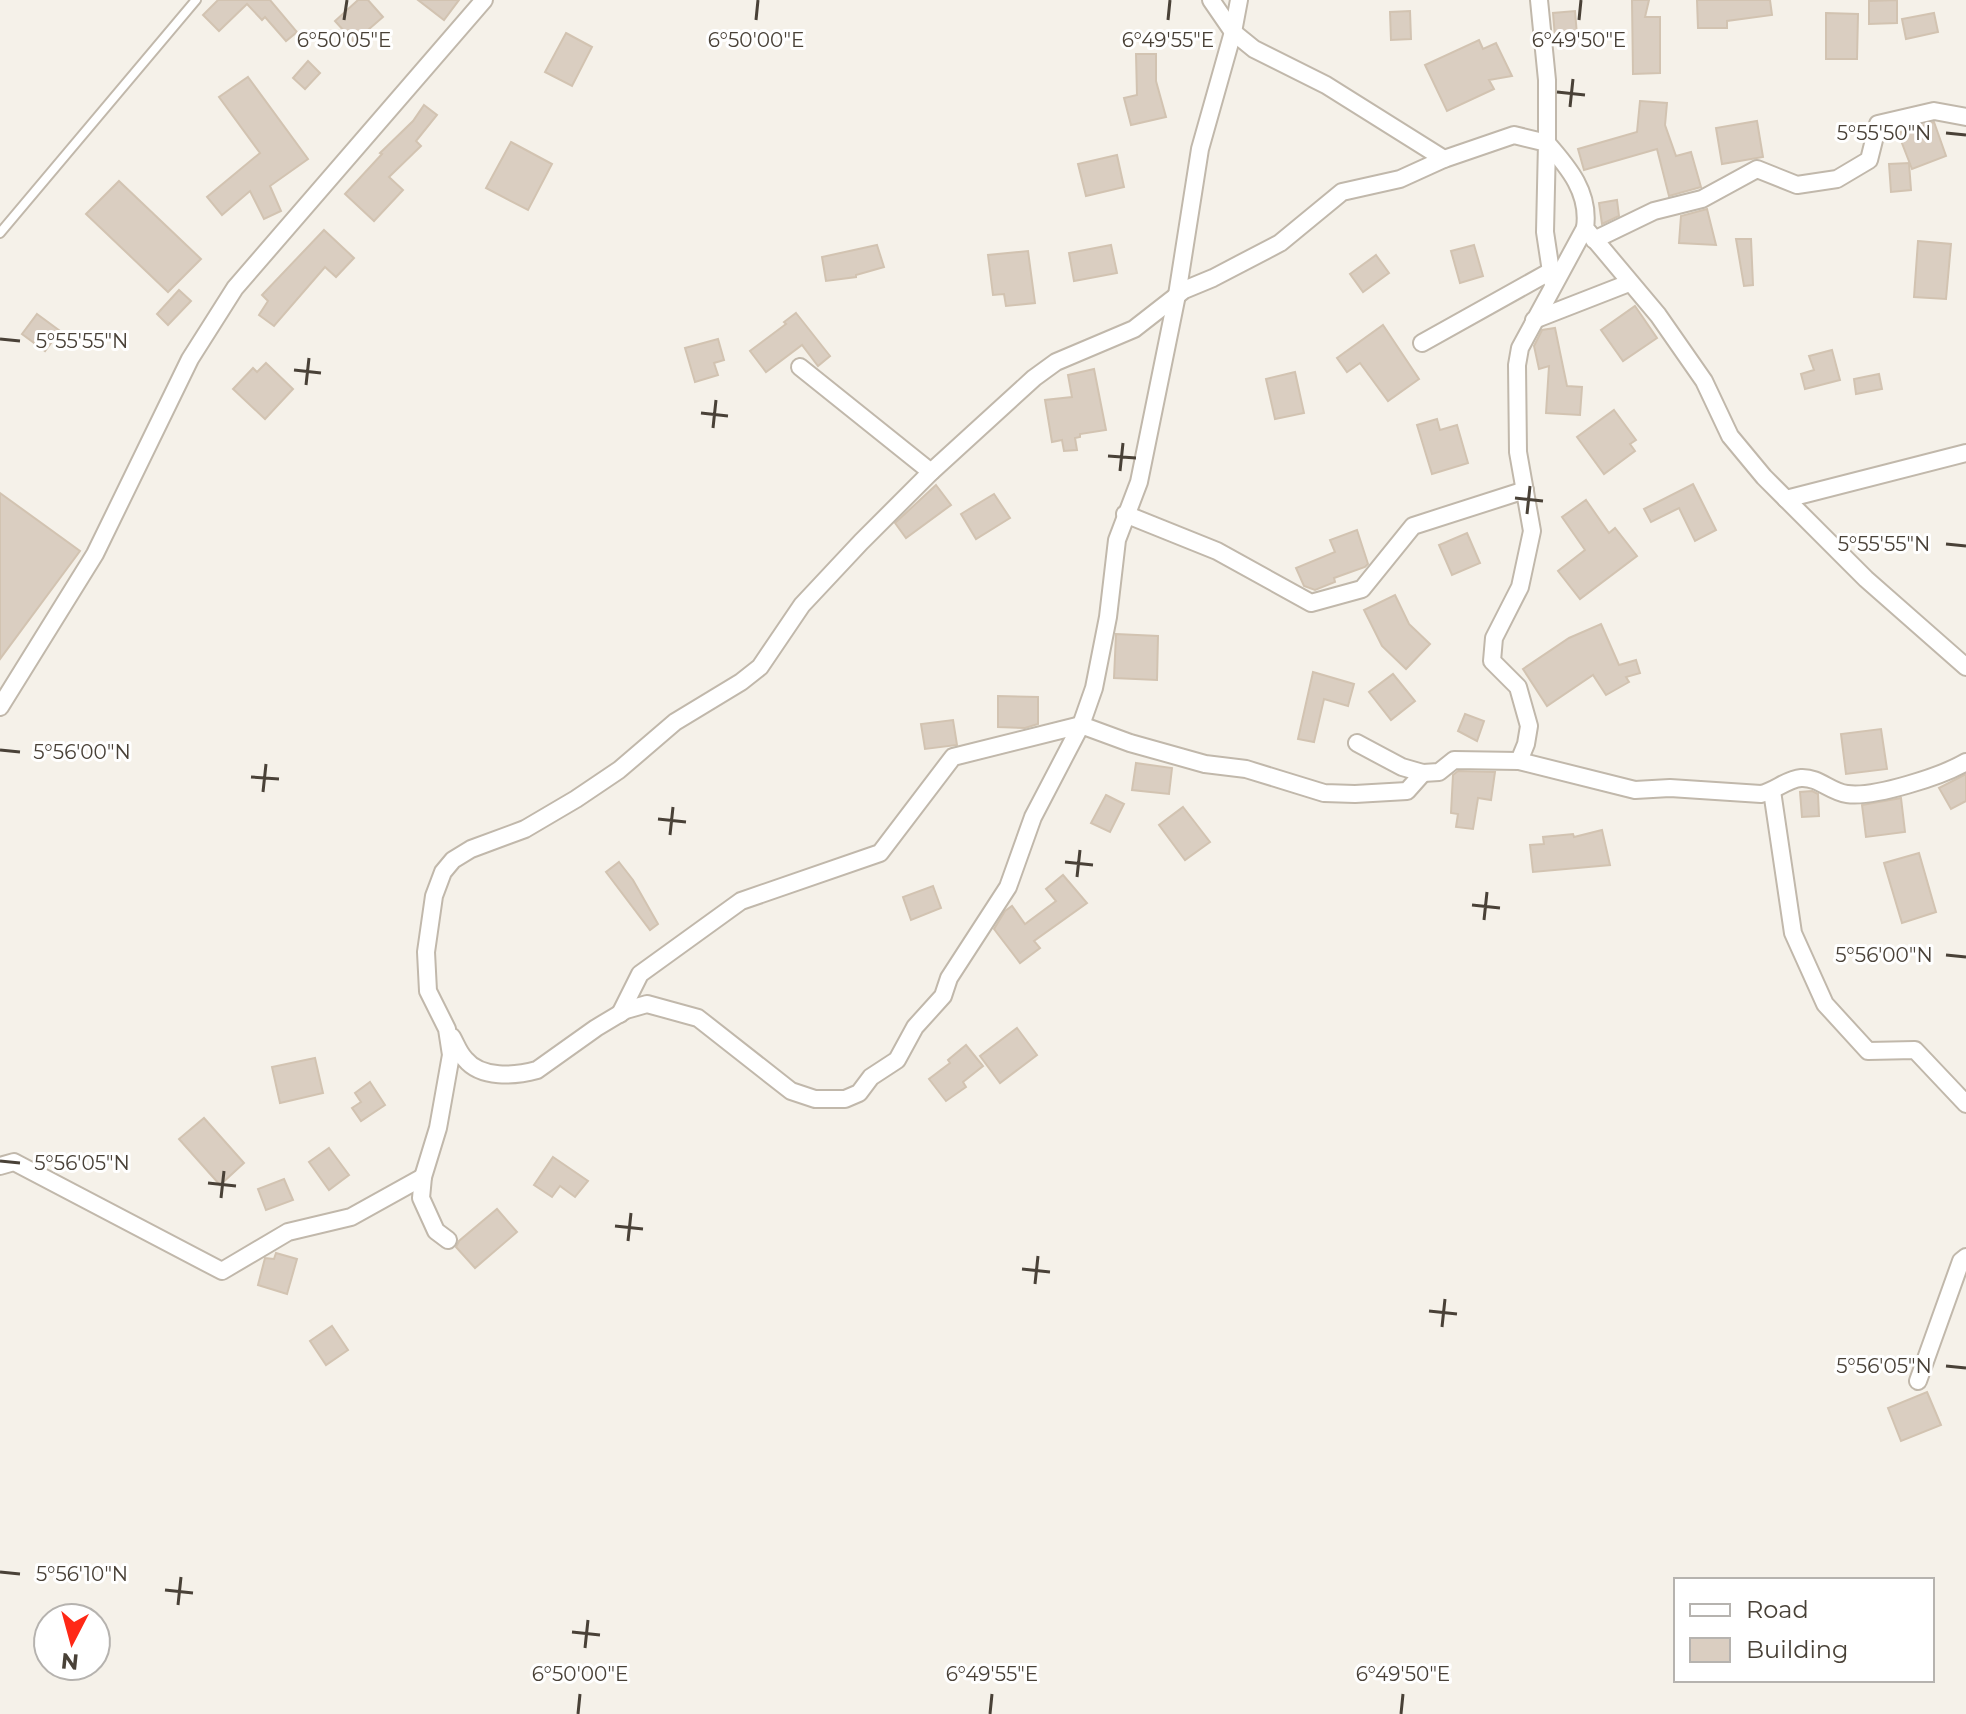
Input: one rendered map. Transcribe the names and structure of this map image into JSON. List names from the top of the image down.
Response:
{
  "legend": ["Road", "Building"],
  "north": "bottom",
  "coordinates": [
    "6°50'05\"E",
    "6°50'00\"E",
    "6°49'55\"E",
    "6°49'50\"E",
    "5°55'50\"N",
    "5°55'55\"N",
    "5°56'00\"N",
    "5°56'05\"N",
    "5°56'10\"N"
  ]
}
